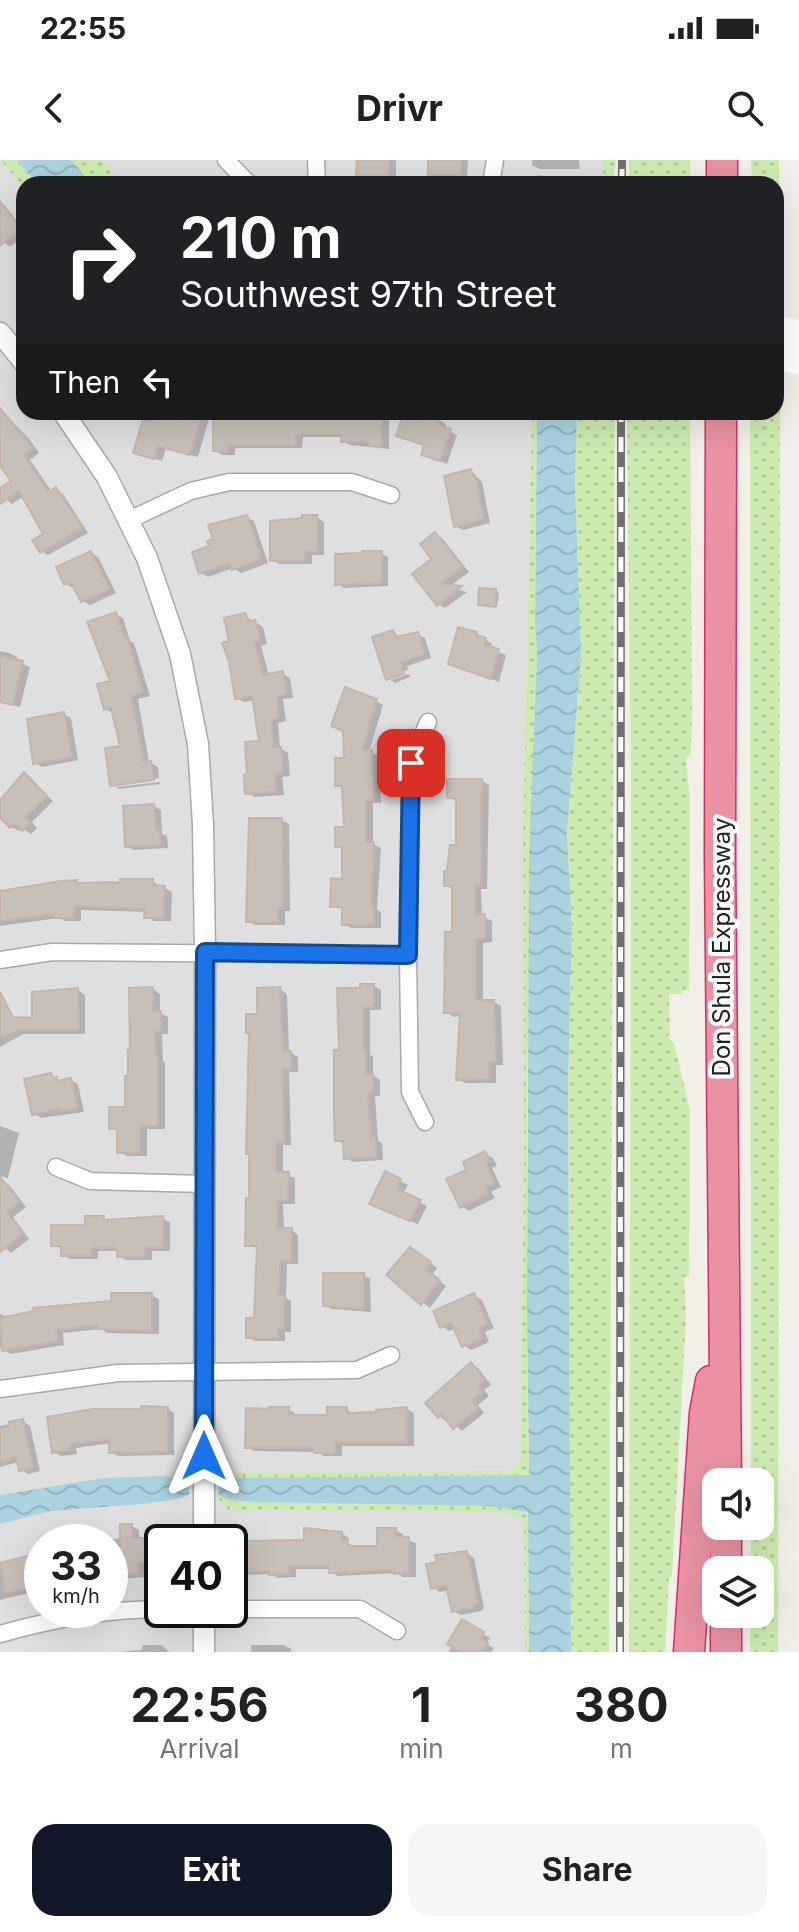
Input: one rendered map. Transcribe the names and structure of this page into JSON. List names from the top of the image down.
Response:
{
  "streets": {
    "highway": ["Don Shula Expressway"]
  },
  "page": {
    "status": "22:55",
    "header": "Drivr",
    "turn": ["210 m", "Southwest 97th Street"],
    "then": "Then",
    "speed": "33 km/h",
    "limit": "40",
    "eta": [
      "22:56",
      "Arrival",
      "1",
      "min",
      "380",
      "m"
    ],
    "buttons": ["Exit", "Share"]
  }
}
